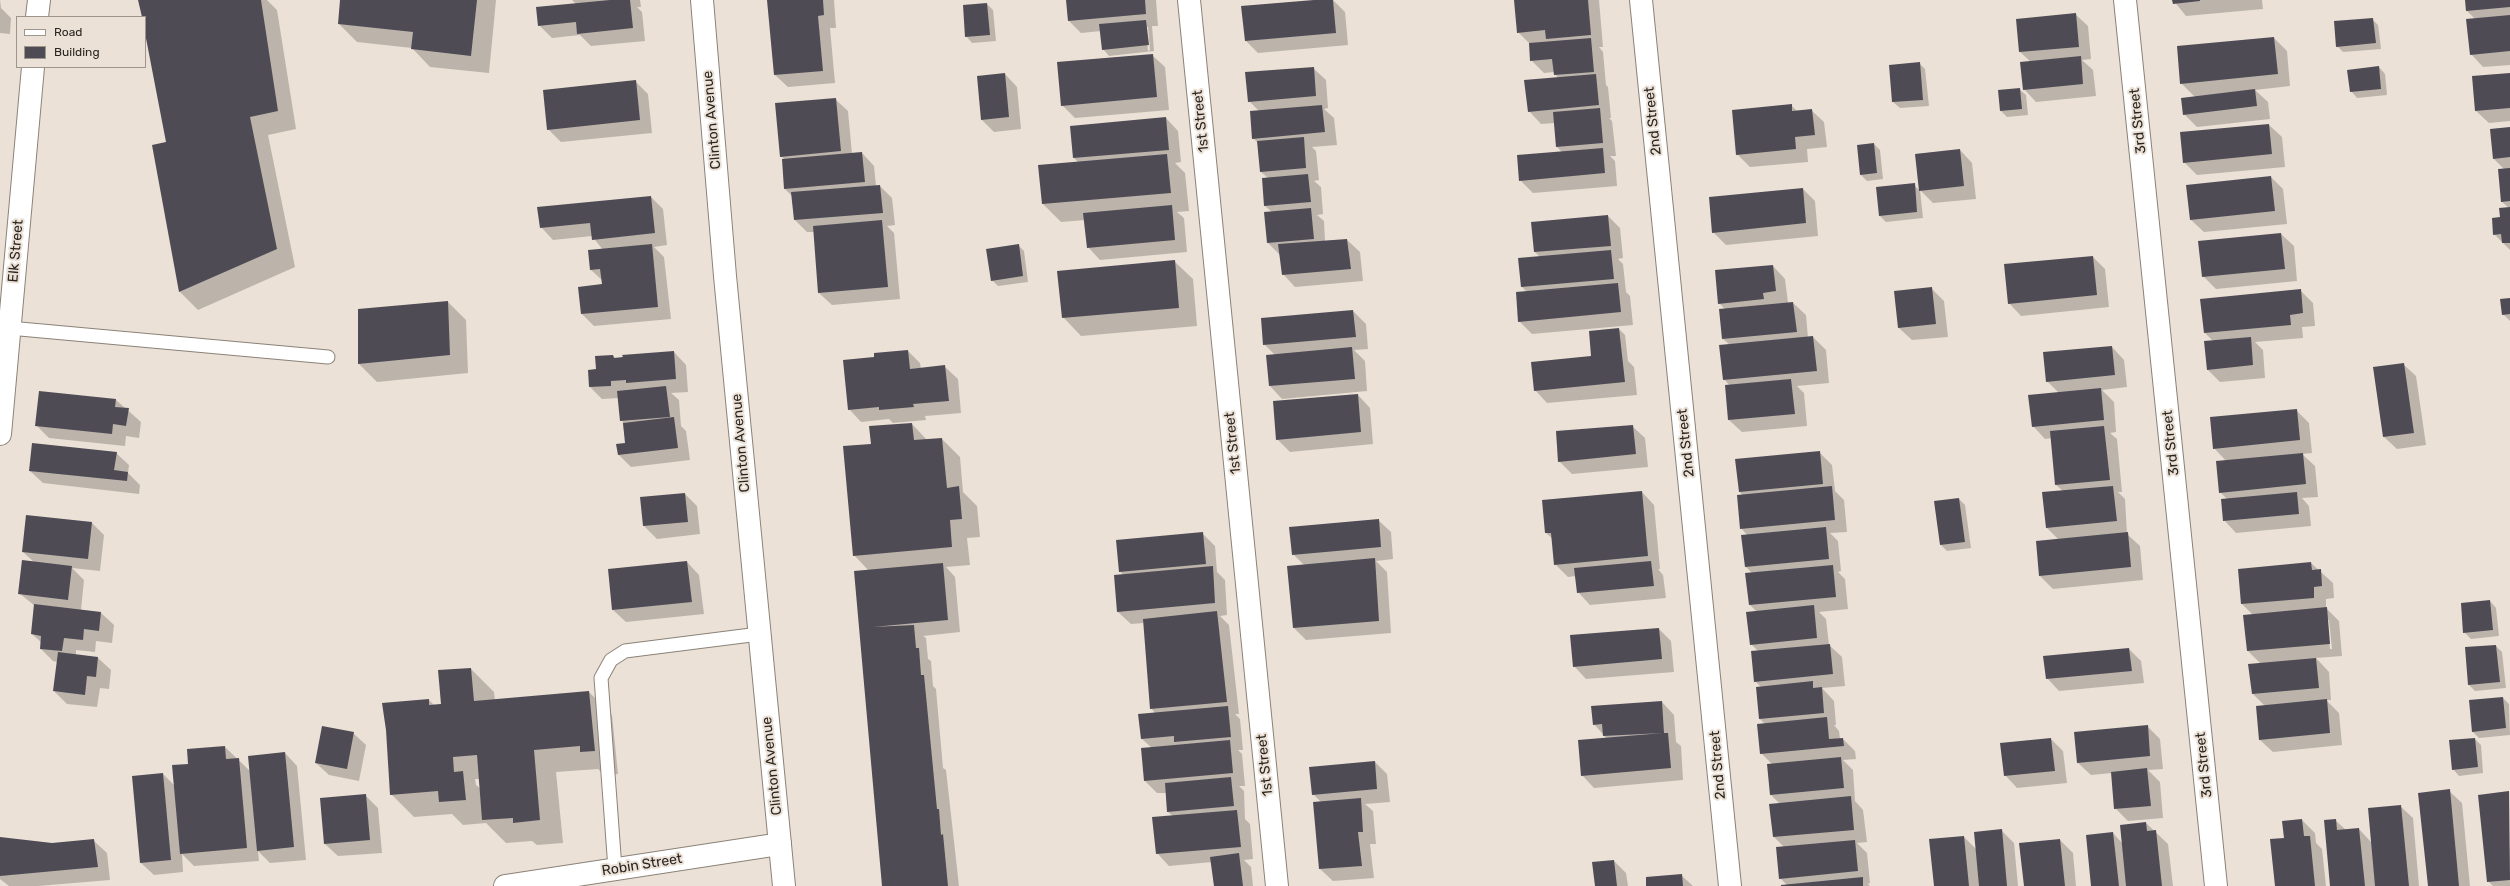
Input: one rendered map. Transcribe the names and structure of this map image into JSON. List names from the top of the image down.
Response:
{
  "streets": {
    "street": [
      "Clinton Avenue",
      "1st Street",
      "2nd Street",
      "3rd Street",
      "Elk Street",
      "Robin Street"
    ]
  },
  "crossings": [
    ["Clinton Avenue", "Robin Street"]
  ],
  "legend": ["Road", "Building"]
}
